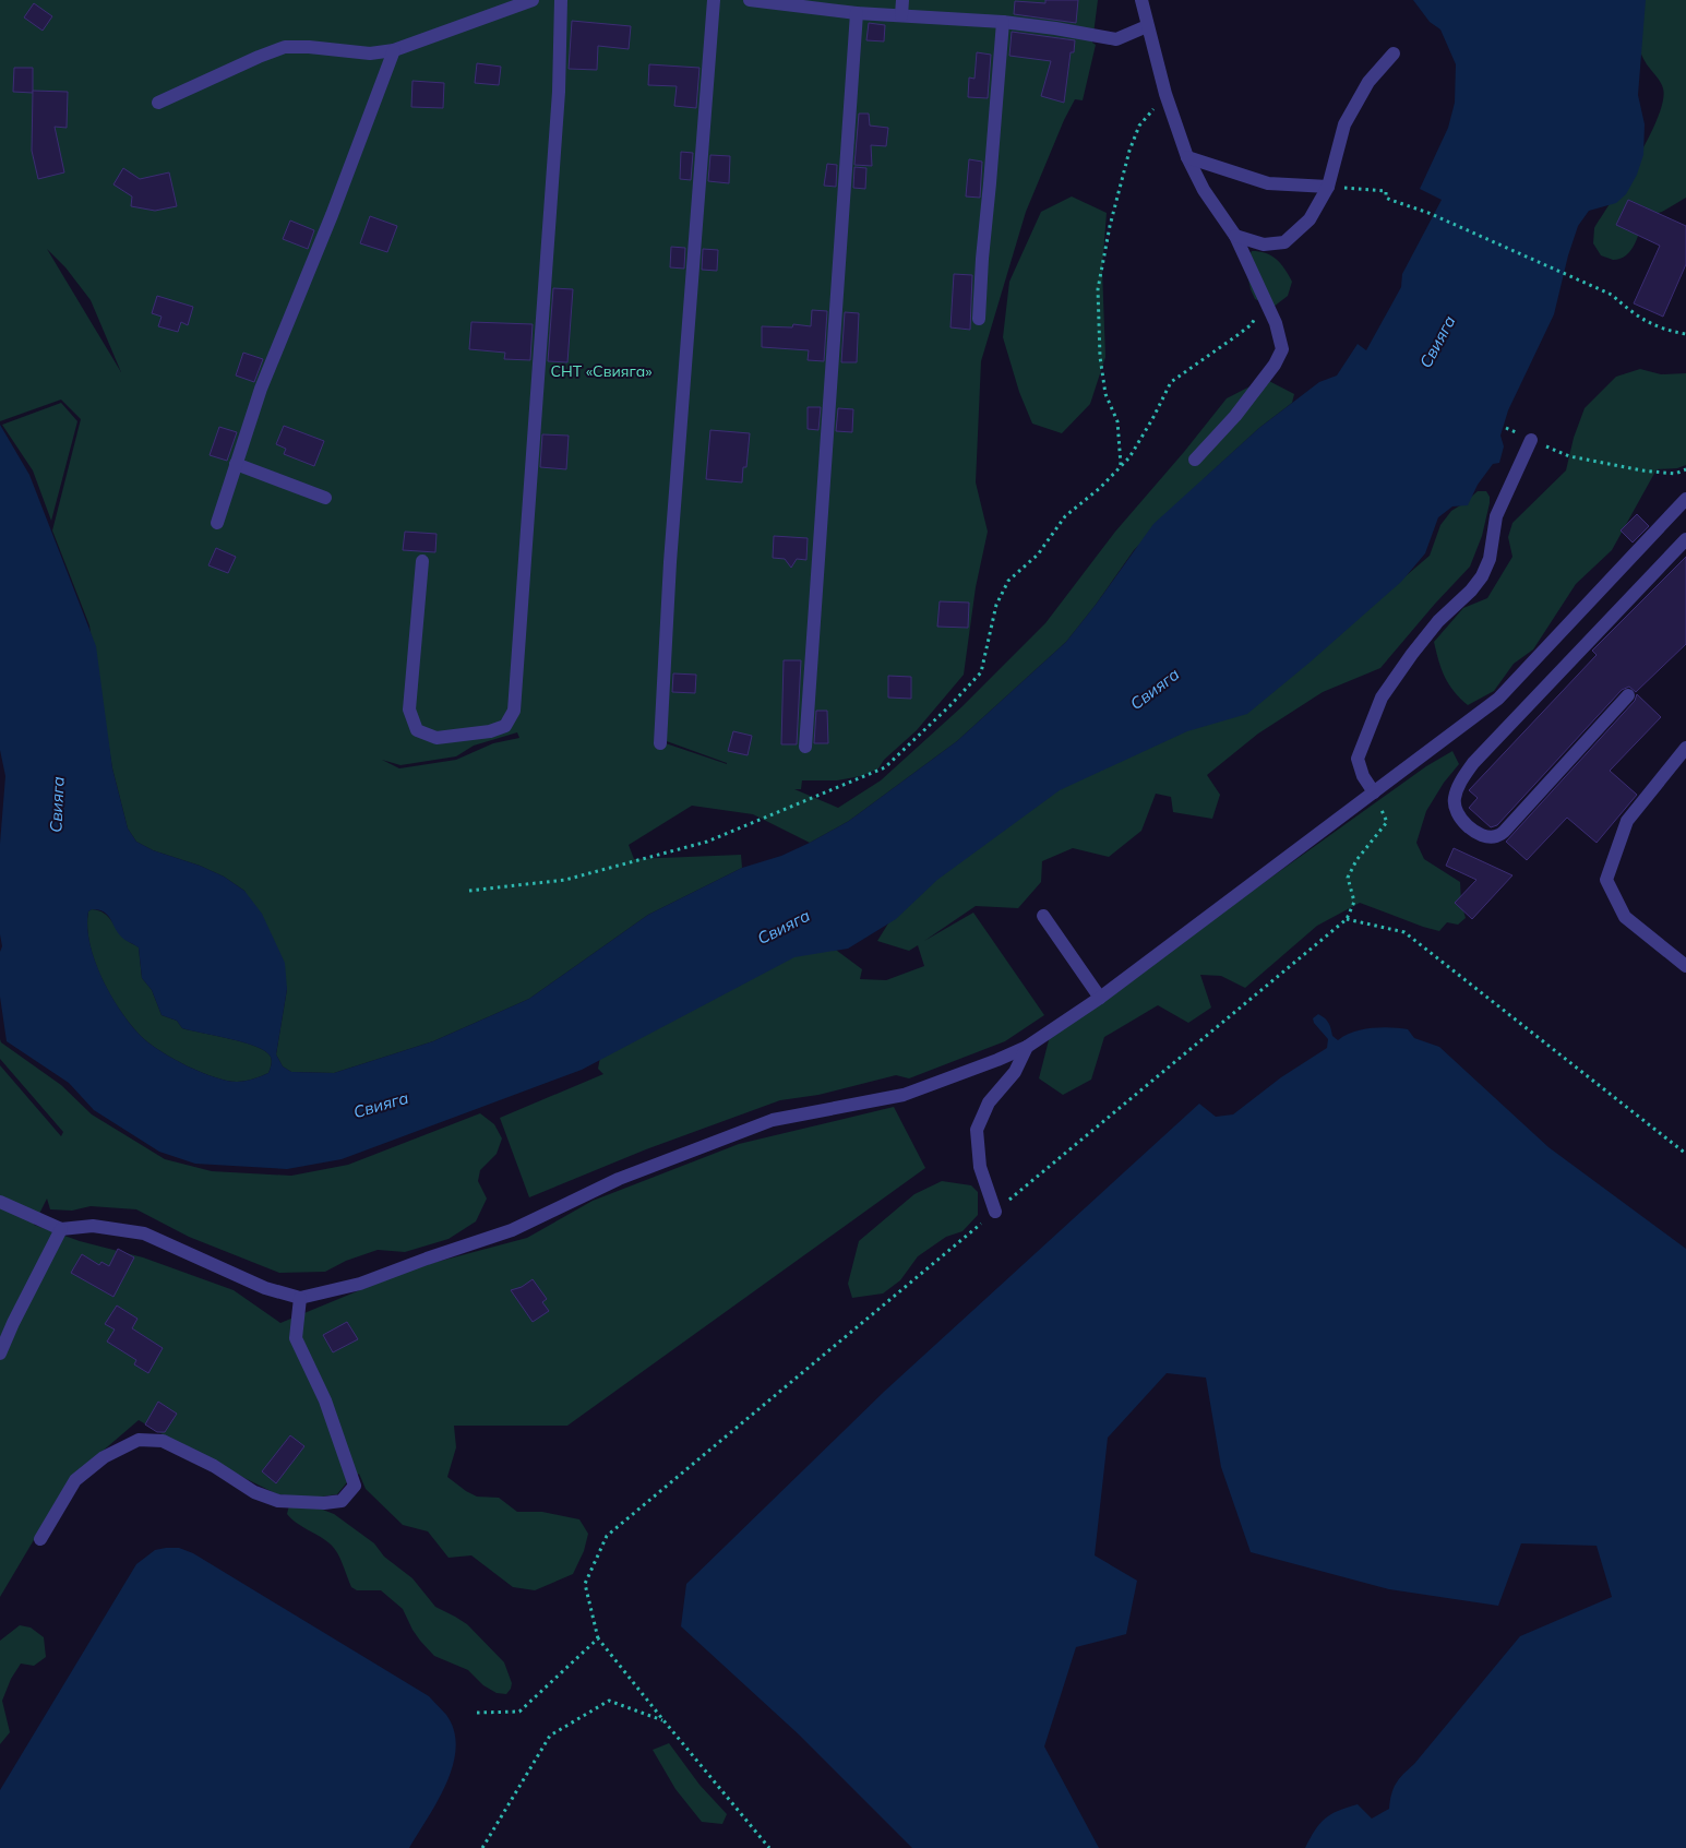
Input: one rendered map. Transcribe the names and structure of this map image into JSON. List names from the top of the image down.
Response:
{
  "water": ["Свияга"],
  "parks": ["СНТ «Свияга»"]
}
